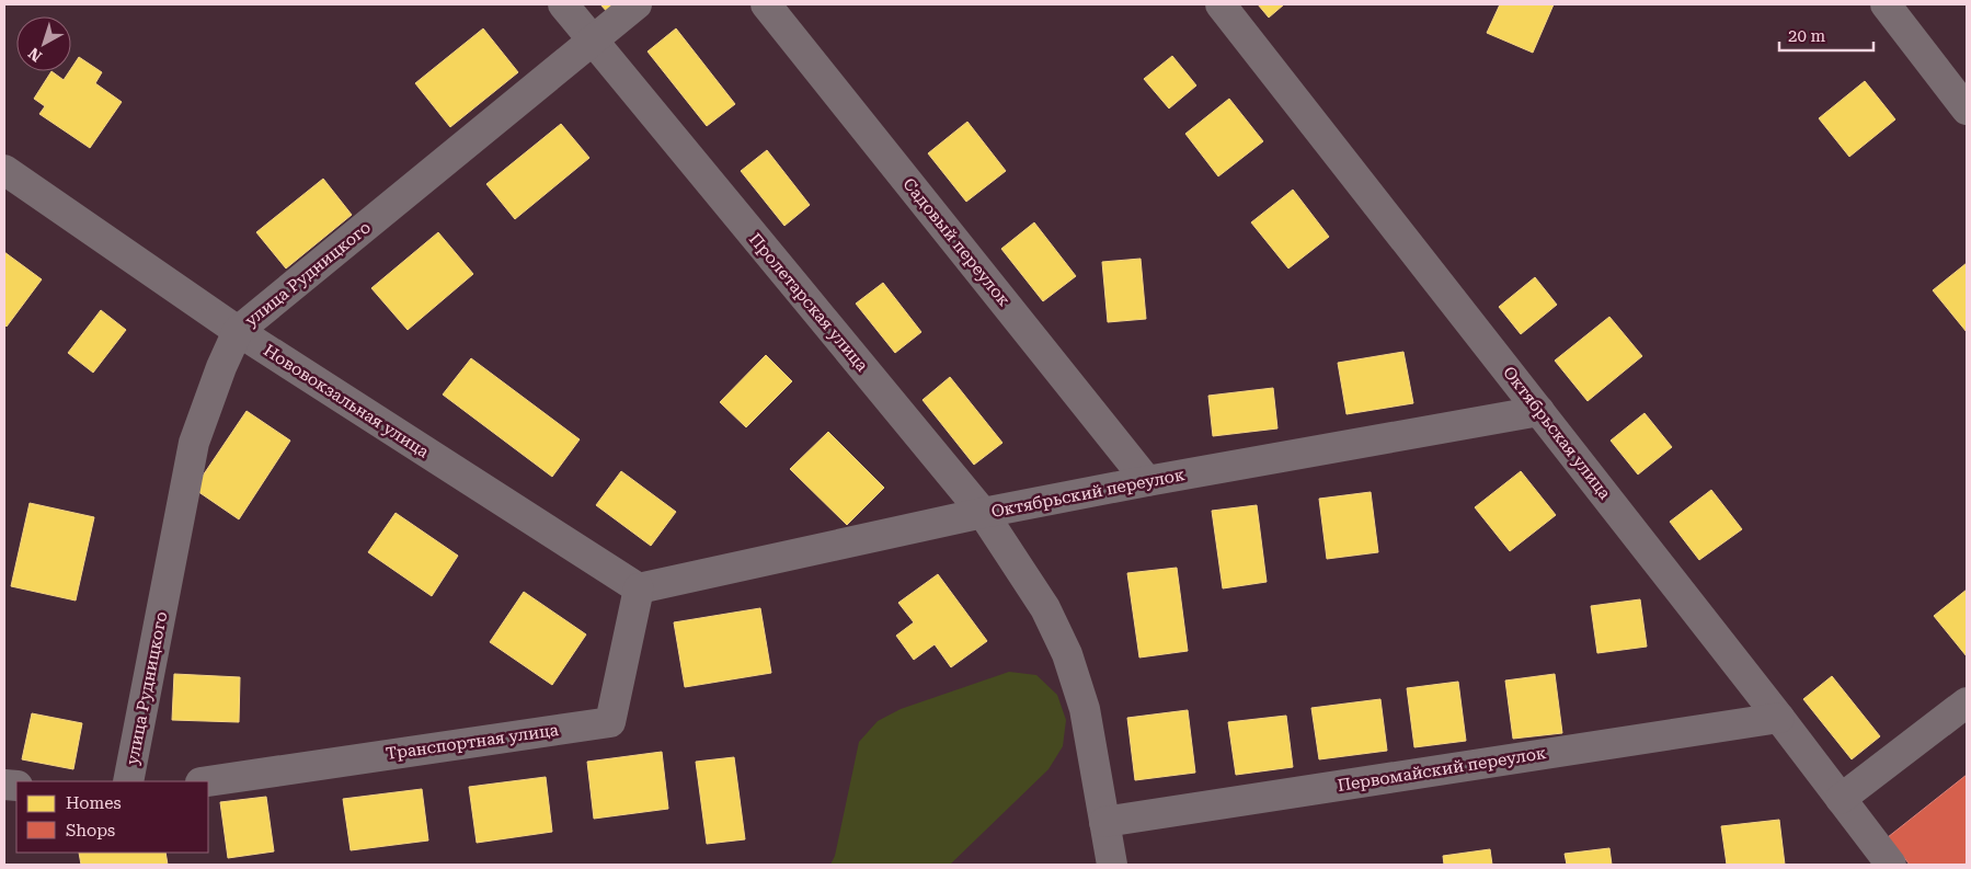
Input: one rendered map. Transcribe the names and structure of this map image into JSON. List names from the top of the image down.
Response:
{
  "streets": {
    "street": [
      "Садовый переулок",
      "улица Рудницкого",
      "Пролетарская улица",
      "Нововокзальная улица",
      "Октябрьская улица",
      "Октябрьский переулок",
      "Транспортная улица",
      "Первомайский переулок"
    ]
  },
  "crossings": [
    ["Садовый переулок", "Октябрьский переулок"],
    ["улица Рудницкого", "Пролетарская улица"],
    ["улица Рудницкого", "Нововокзальная улица"],
    ["Пролетарская улица", "Октябрьский переулок"],
    ["Пролетарская улица", "Первомайский переулок"],
    ["Нововокзальная улица", "Октябрьский переулок"],
    ["Нововокзальная улица", "Транспортная улица"],
    ["Октябрьская улица", "Октябрьский переулок"],
    ["Октябрьская улица", "Первомайский переулок"],
    ["Октябрьский переулок", "Транспортная улица"]
  ],
  "legend": ["Homes", "Shops"],
  "scale_bar": "20 m",
  "north": "bottom left"
}
